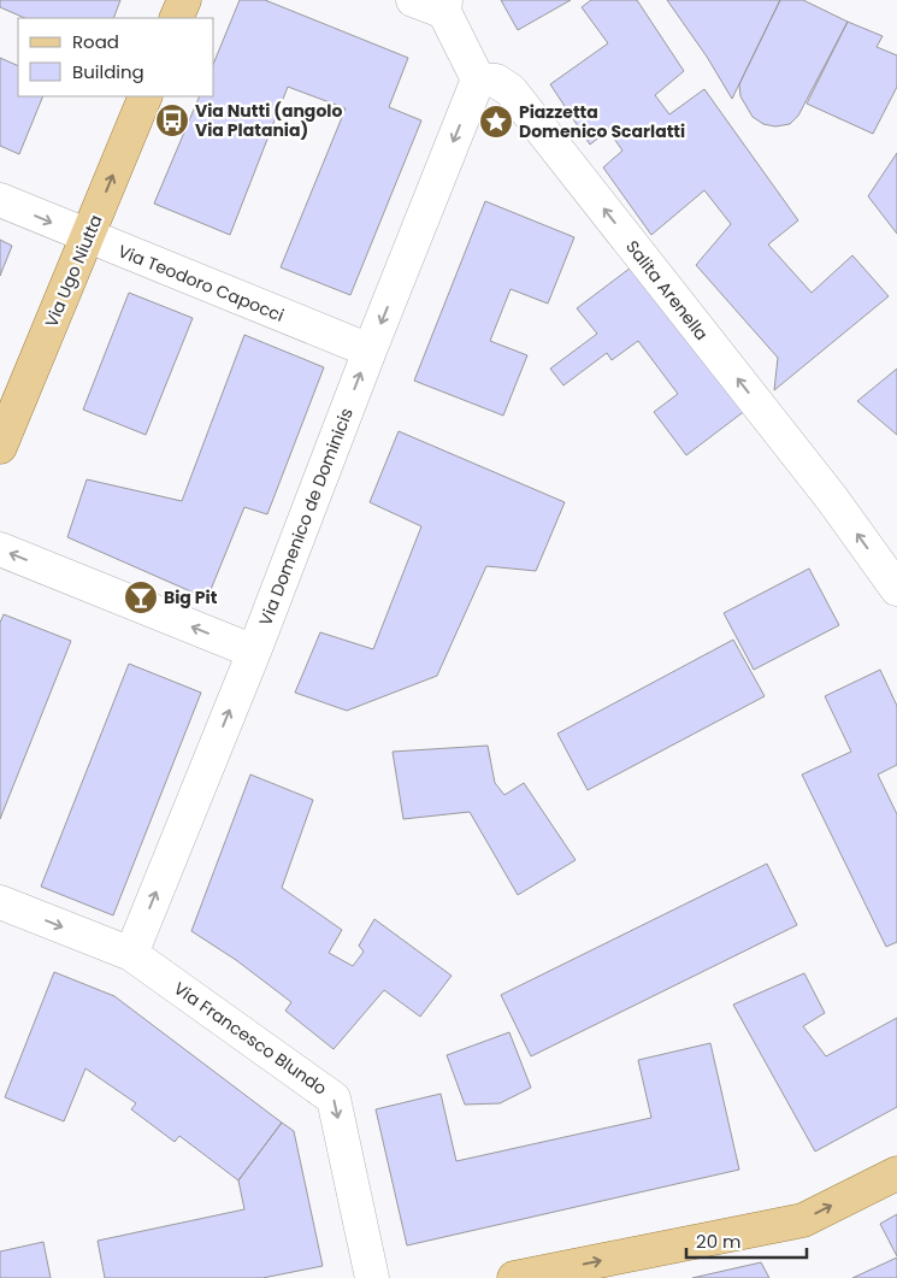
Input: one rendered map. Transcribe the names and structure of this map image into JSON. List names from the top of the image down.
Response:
{
  "streets": {
    "main road": ["Via Ugo Niutta"],
    "street": [
      "Via Teodoro Capocci",
      "Salita Arenella",
      "Via Domenico de Dominicis",
      "Via Francesco Blundo"
    ]
  },
  "crossings": [
    ["Via Ugo Niutta", "Via Teodoro Capocci"],
    ["Via Teodoro Capocci", "Via Domenico de Dominicis"],
    ["Salita Arenella", "Via Domenico de Dominicis"],
    ["Via Domenico de Dominicis", "Via Francesco Blundo"]
  ],
  "one_way": ["Via Ugo Niutta", "Salita Arenella", "Via Francesco Blundo"],
  "places": {
    "bus stop": ["Via Nutti (angolo Via Platania)"],
    "place": ["Piazzetta Domenico Scarlatti"],
    "bar": ["Big Pit"]
  },
  "legend": ["Road", "Building"],
  "scale_bar": "20 m"
}
